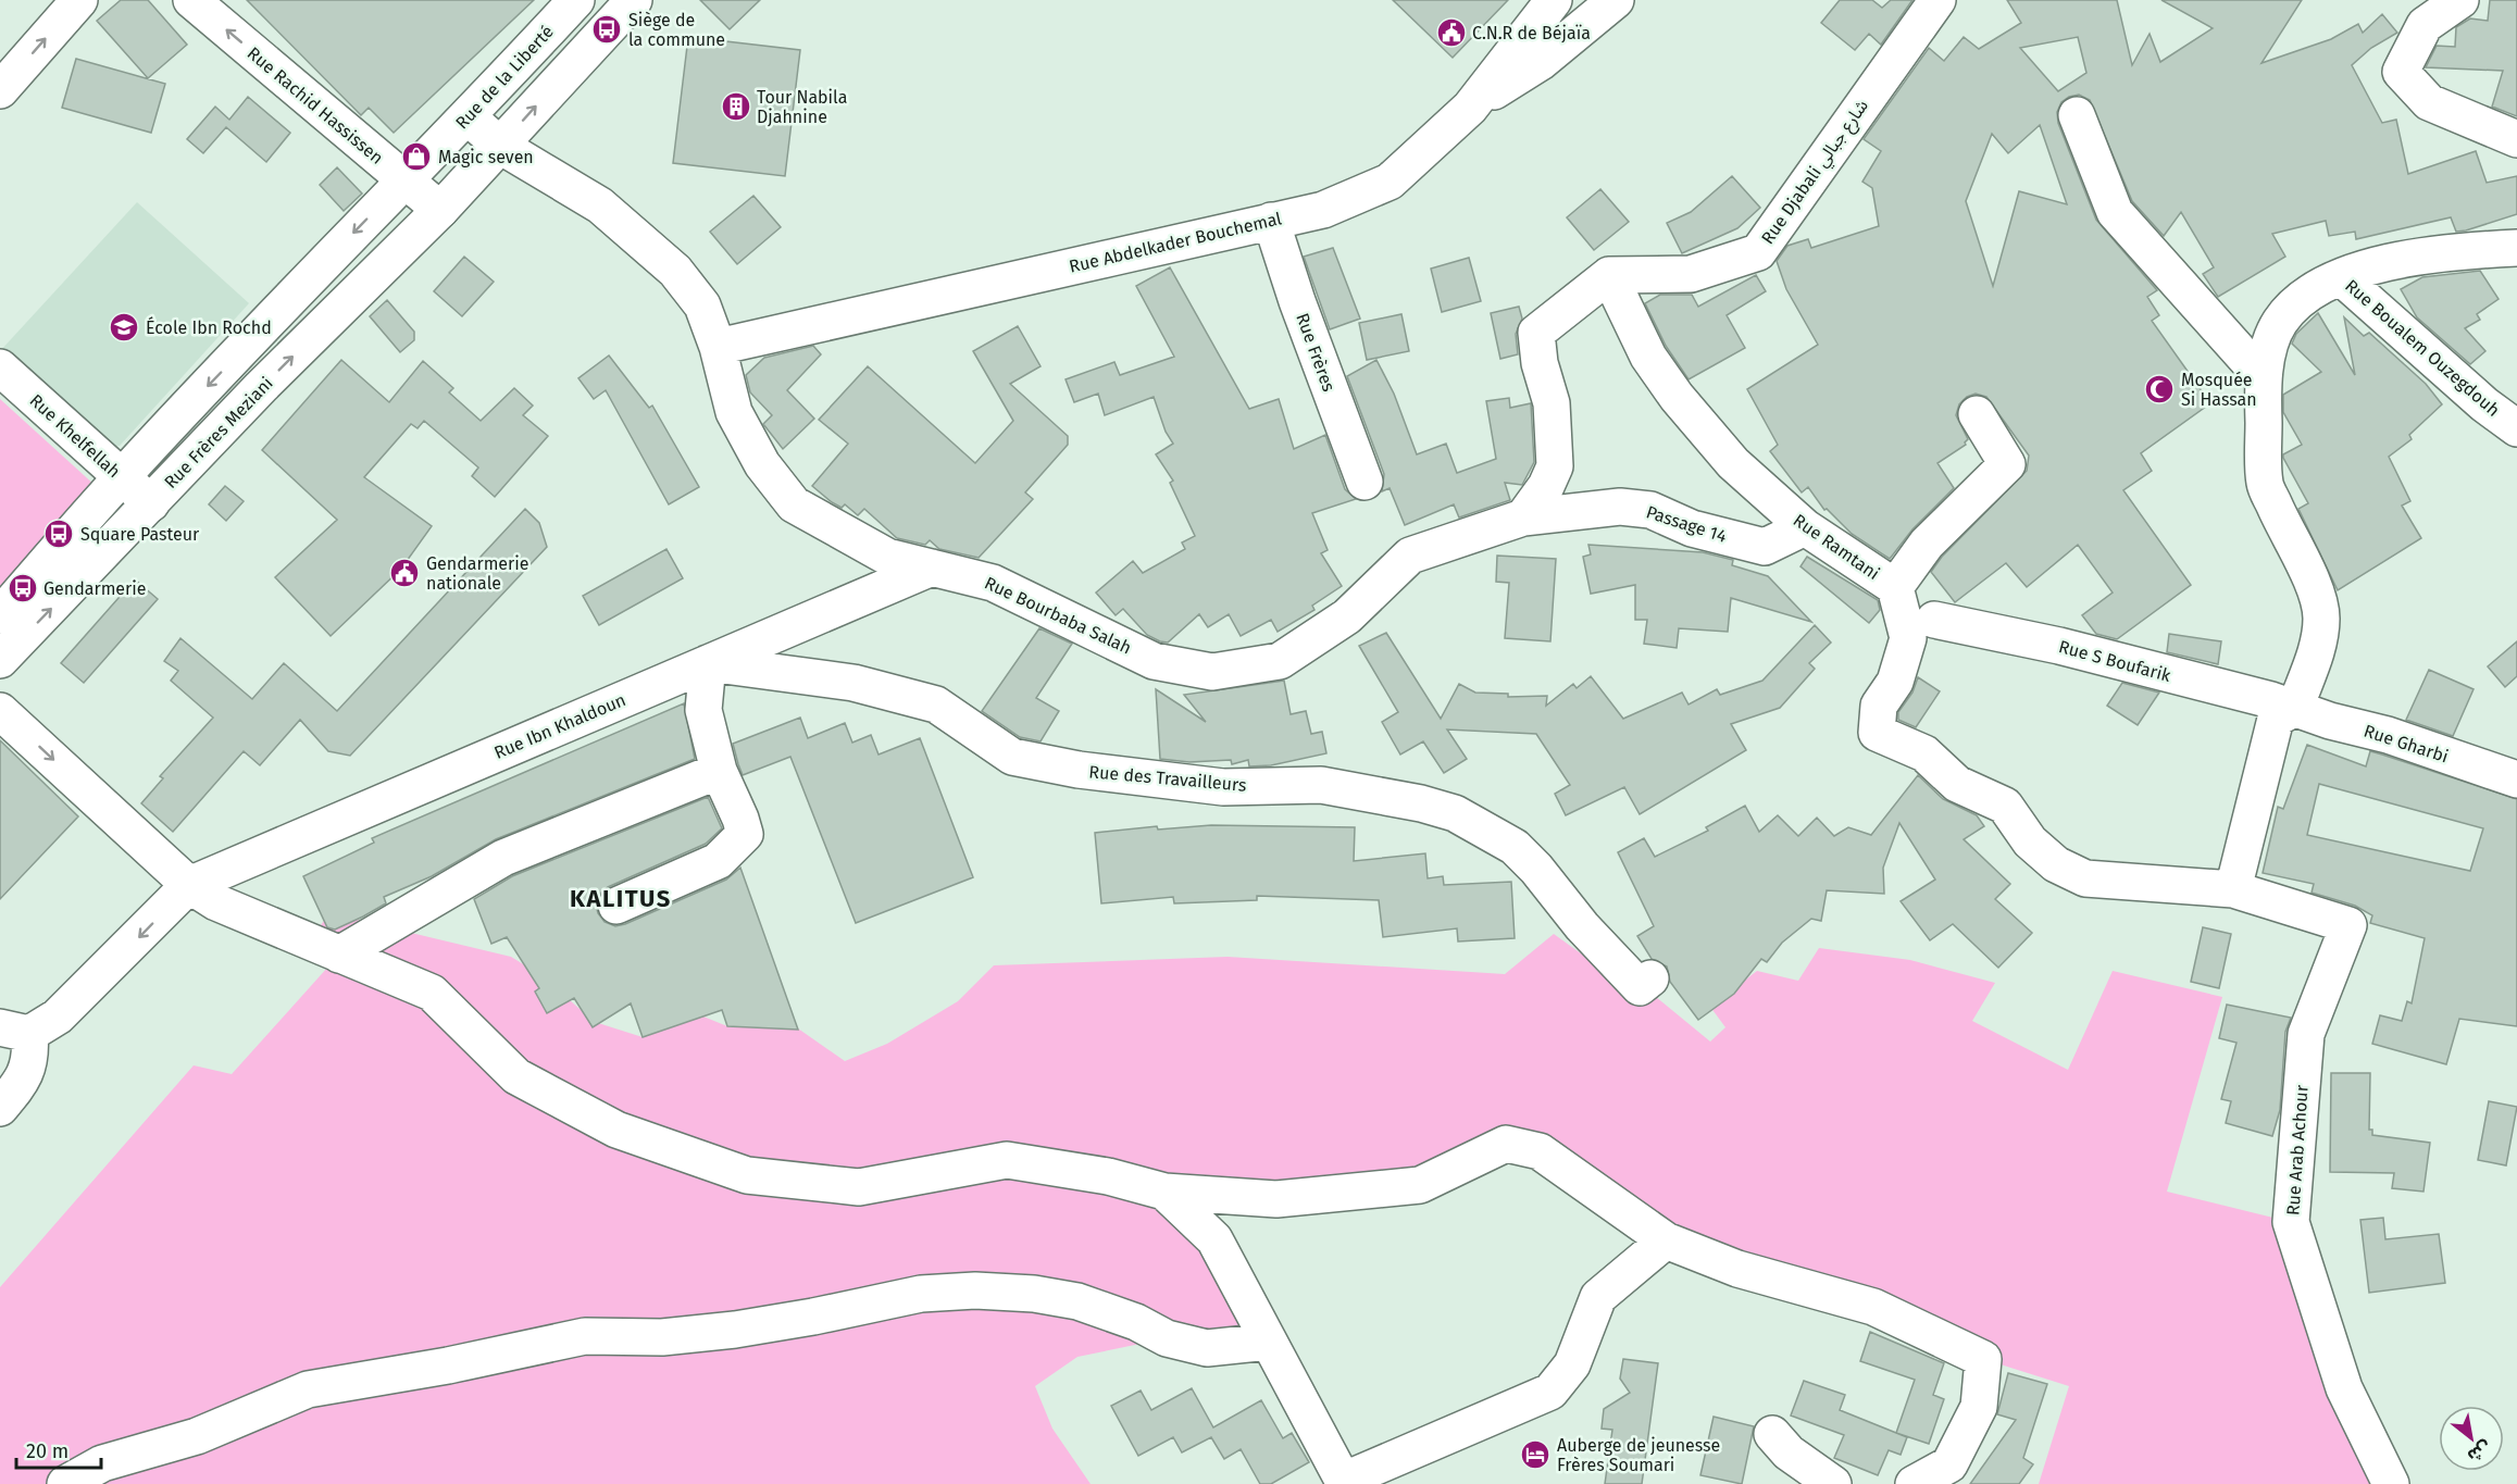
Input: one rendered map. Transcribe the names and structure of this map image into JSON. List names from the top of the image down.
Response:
{
  "streets": {
    "street": [
      "Rue de la Liberté",
      "Rue Rachid Hassissen",
      "Rue Djabali شارع جبالي",
      "Rue Abdelkader Bouchemal",
      "Rue Boualem Ouzegdouh",
      "Rue Frères",
      "Rue Frères Meziani",
      "Rue Khelfellah",
      "Passage 14",
      "Rue Ramtani",
      "Rue Bourbaba Salah",
      "Rue S Boufarik",
      "Rue Ibn Khaldoun",
      "Rue Gharbi",
      "Rue des Travailleurs",
      "Rue Arab Achour"
    ]
  },
  "crossings": [
    ["Rue de la Liberté", "Rue Rachid Hassissen"],
    ["Rue de la Liberté", "Rue Bourbaba Salah"],
    ["Rue Rachid Hassissen", "Rue Frères Meziani"],
    ["Rue Djabali شارع جبالي", "Rue Ramtani"],
    ["Rue Abdelkader Bouchemal", "Rue Frères"],
    ["Rue Abdelkader Bouchemal", "Rue Bourbaba Salah"],
    ["Rue Boualem Ouzegdouh", "Rue Ramtani"],
    ["Rue Boualem Ouzegdouh", "Rue S Boufarik"],
    ["Rue Boualem Ouzegdouh", "Rue Gharbi"],
    ["Rue Boualem Ouzegdouh", "Rue Arab Achour"],
    ["Rue Frères Meziani", "Rue Khelfellah"],
    ["Passage 14", "Rue Ramtani"],
    ["Passage 14", "Rue Bourbaba Salah"],
    ["Rue Ramtani", "Rue Arab Achour"],
    ["Rue Bourbaba Salah", "Rue Ibn Khaldoun"],
    ["Rue S Boufarik", "Rue Gharbi"],
    ["Rue Ibn Khaldoun", "Rue des Travailleurs"]
  ],
  "one_way": ["Rue Rachid Hassissen"],
  "districts": ["KALITUS"],
  "places": {
    "bus stop": ["Siège de la commune", "Square Pasteur", "Gendarmerie"],
    "public building": ["C.N.R de Béjaïa", "Gendarmerie nationale"],
    "building": ["Tour Nabila Djahnine"],
    "shop": ["Magic seven"],
    "school or university": ["École Ibn Rochd"],
    "mosque": ["Mosquée Si Hassan"],
    "hotel": ["Auberge de jeunesse Frères Soumari"]
  },
  "scale_bar": "20 m",
  "north": "bottom right"
}
